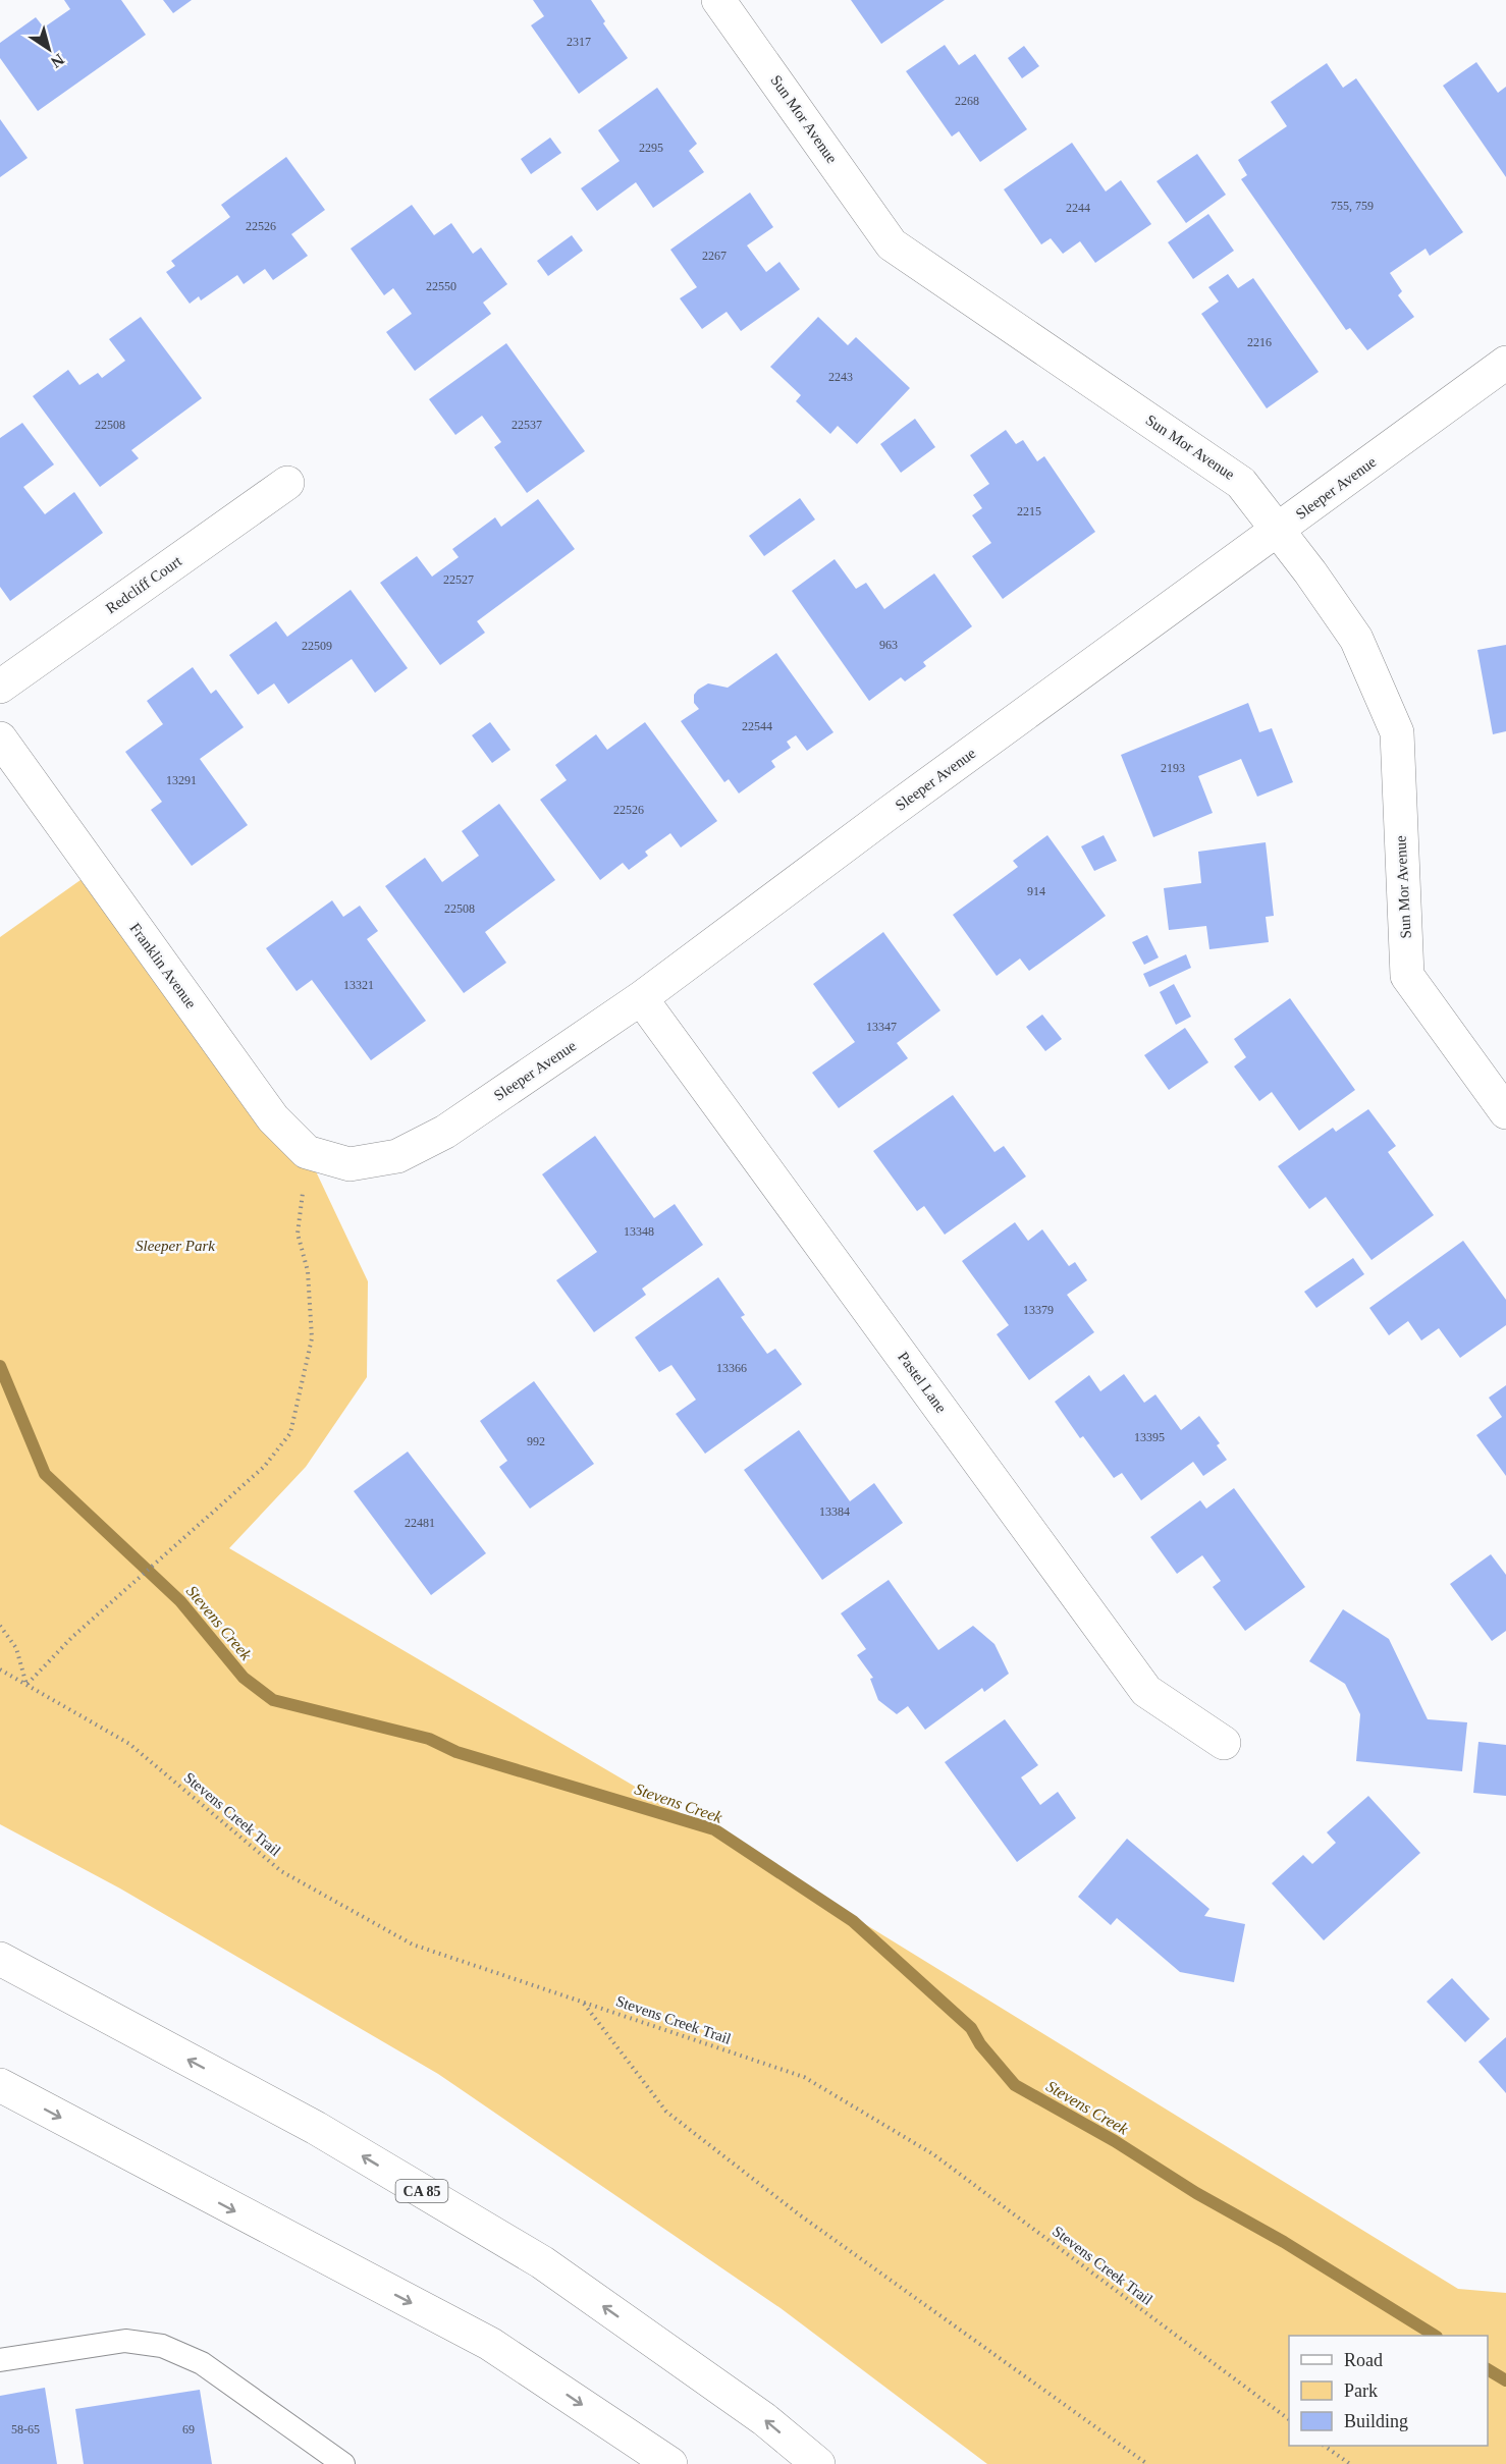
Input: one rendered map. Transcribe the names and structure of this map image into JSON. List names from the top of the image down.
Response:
{
  "streets": {
    "main road": [
      "Sun Mor Avenue",
      "Sleeper Avenue",
      "Redcliff Court",
      "Franklin Avenue",
      "Pastel Lane",
      "CA 85"
    ],
    "path": ["Stevens Creek Trail"]
  },
  "crossings": [
    ["Sun Mor Avenue", "Sleeper Avenue"],
    ["Sleeper Avenue", "Franklin Avenue"],
    ["Sleeper Avenue", "Pastel Lane"]
  ],
  "water": ["Stevens Creek"],
  "parks": ["Sleeper Park"],
  "house_numbers": [
    "2317",
    "2268",
    "2295",
    "755, 759",
    "2244",
    "22526",
    "2267",
    "22550",
    "2216",
    "2243",
    "22508",
    "22537",
    "2215",
    "22527",
    "963",
    "22509",
    "22544",
    "2193",
    "13291",
    "22526",
    "914",
    "22508",
    "13321",
    "13347",
    "13348",
    "13379",
    "13366",
    "13395",
    "992",
    "13384",
    "22481",
    "58-65",
    "69"
  ],
  "legend": ["Road", "Park", "Building"],
  "north": "bottom right"
}
